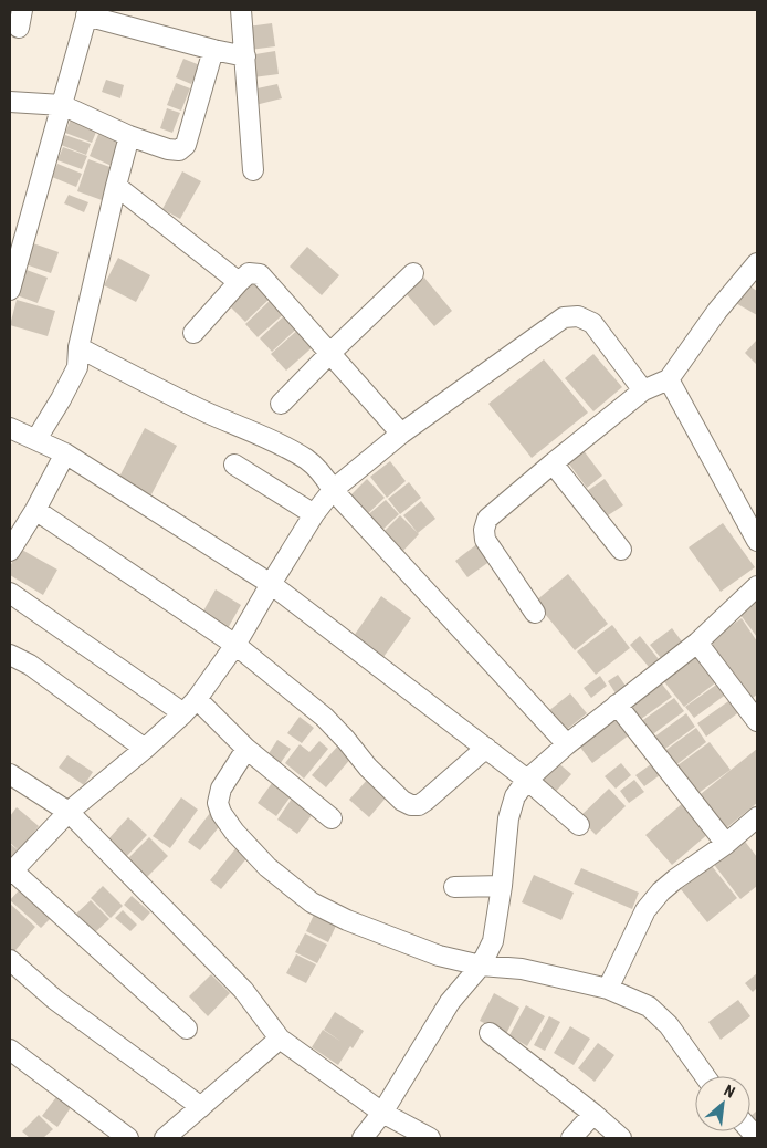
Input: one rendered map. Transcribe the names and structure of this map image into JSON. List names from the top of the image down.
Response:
{
  "north": "top right"
}
